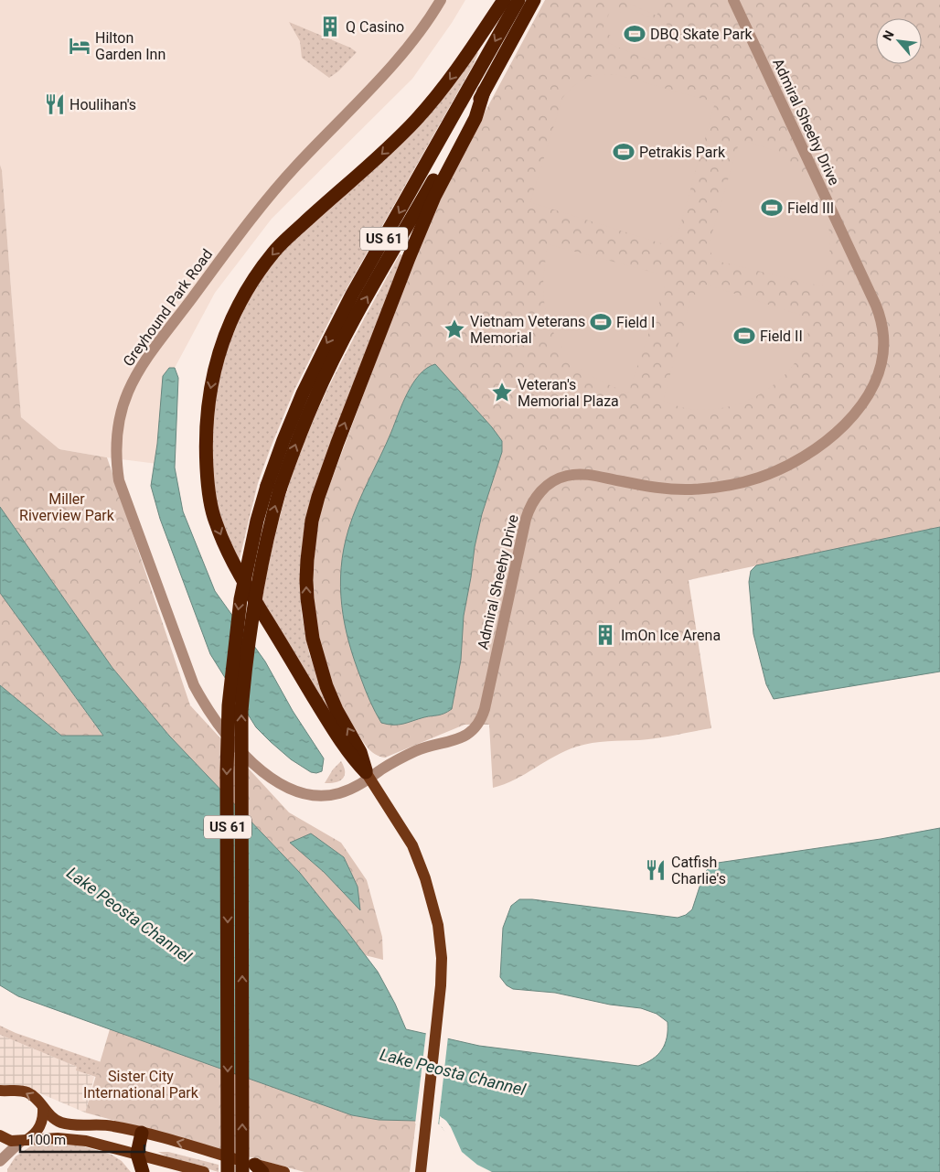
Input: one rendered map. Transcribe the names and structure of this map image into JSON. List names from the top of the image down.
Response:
{
  "streets": {
    "highway": ["US 61"],
    "street": ["Admiral Sheehy Drive", "Greyhound Park Road"]
  },
  "crossings": [
    ["Admiral Sheehy Drive", "Greyhound Park Road"]
  ],
  "water": ["Lake Peosta Channel"],
  "parks": ["Miller Riverview Park", "Sister City International Park"],
  "places": {
    "building": ["Q Casino", "ImOn Ice Arena"],
    "sports": [
      "DBQ Skate Park",
      "Petrakis Park",
      "Field III",
      "Field I",
      "Field II"
    ],
    "hotel": ["Hilton Garden Inn"],
    "restaurant": ["Houlihan's", "Catfish Charlie's"],
    "place": ["Vietnam Veterans Memorial", "Veteran's Memorial Plaza"]
  },
  "scale_bar": "100 m",
  "north": "top left"
}
